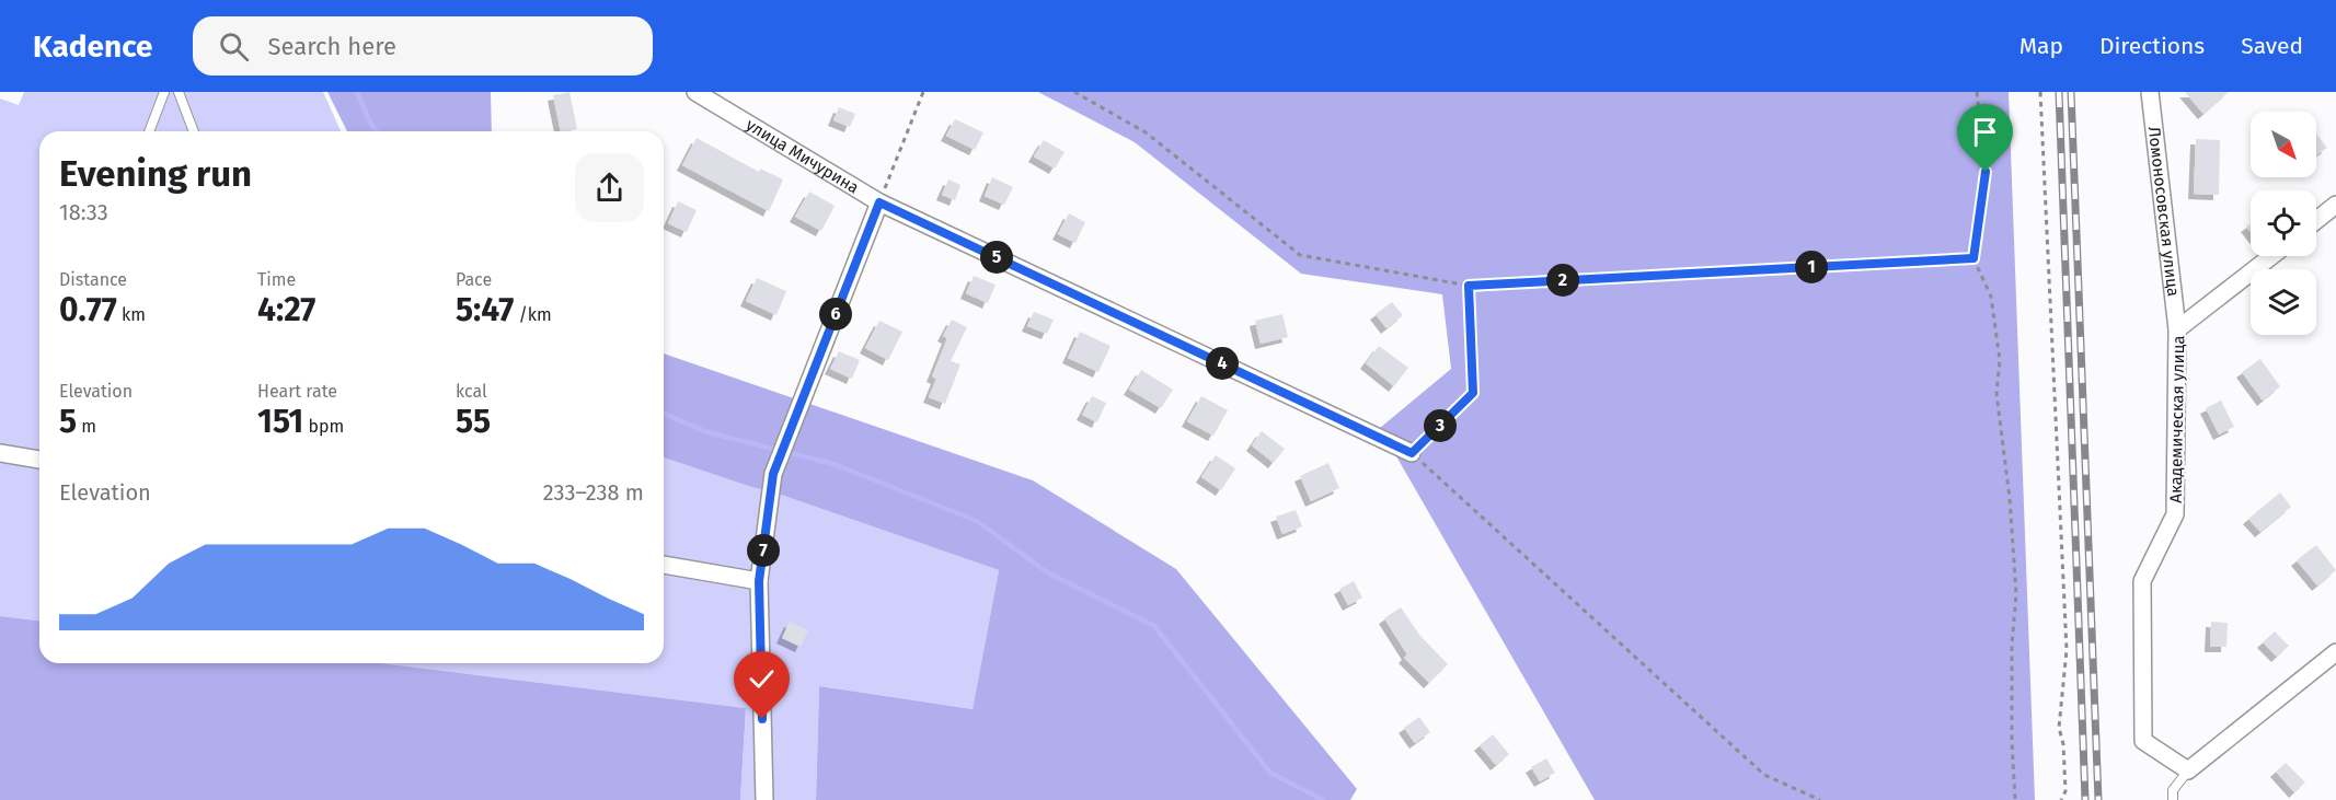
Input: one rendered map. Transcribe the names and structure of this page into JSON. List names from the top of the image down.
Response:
{
  "streets": {
    "street": ["улица Мичурина", "Ломоносовская улица", "Академическая улица"]
  },
  "crossings": [
    ["Ломоносовская улица", "Академическая улица"]
  ],
  "north": "bottom right",
  "page": {
    "header": "Kadence",
    "search": "Search here",
    "nav": ["Map", "Directions", "Saved"],
    "heading": ["Evening run", "18:33"],
    "pins": [
      "5",
      "1",
      "2",
      "6",
      "4",
      "3",
      "7"
    ],
    "stats": [
      ["Distance", "0.77 km"],
      ["Time", "4:27"],
      ["Pace", "5:47 /km"],
      ["Elevation", "5 m"],
      ["Heart rate", "151 bpm"],
      ["kcal", "55"]
    ],
    "chart": ["Elevation", "233–238 m"]
  }
}
